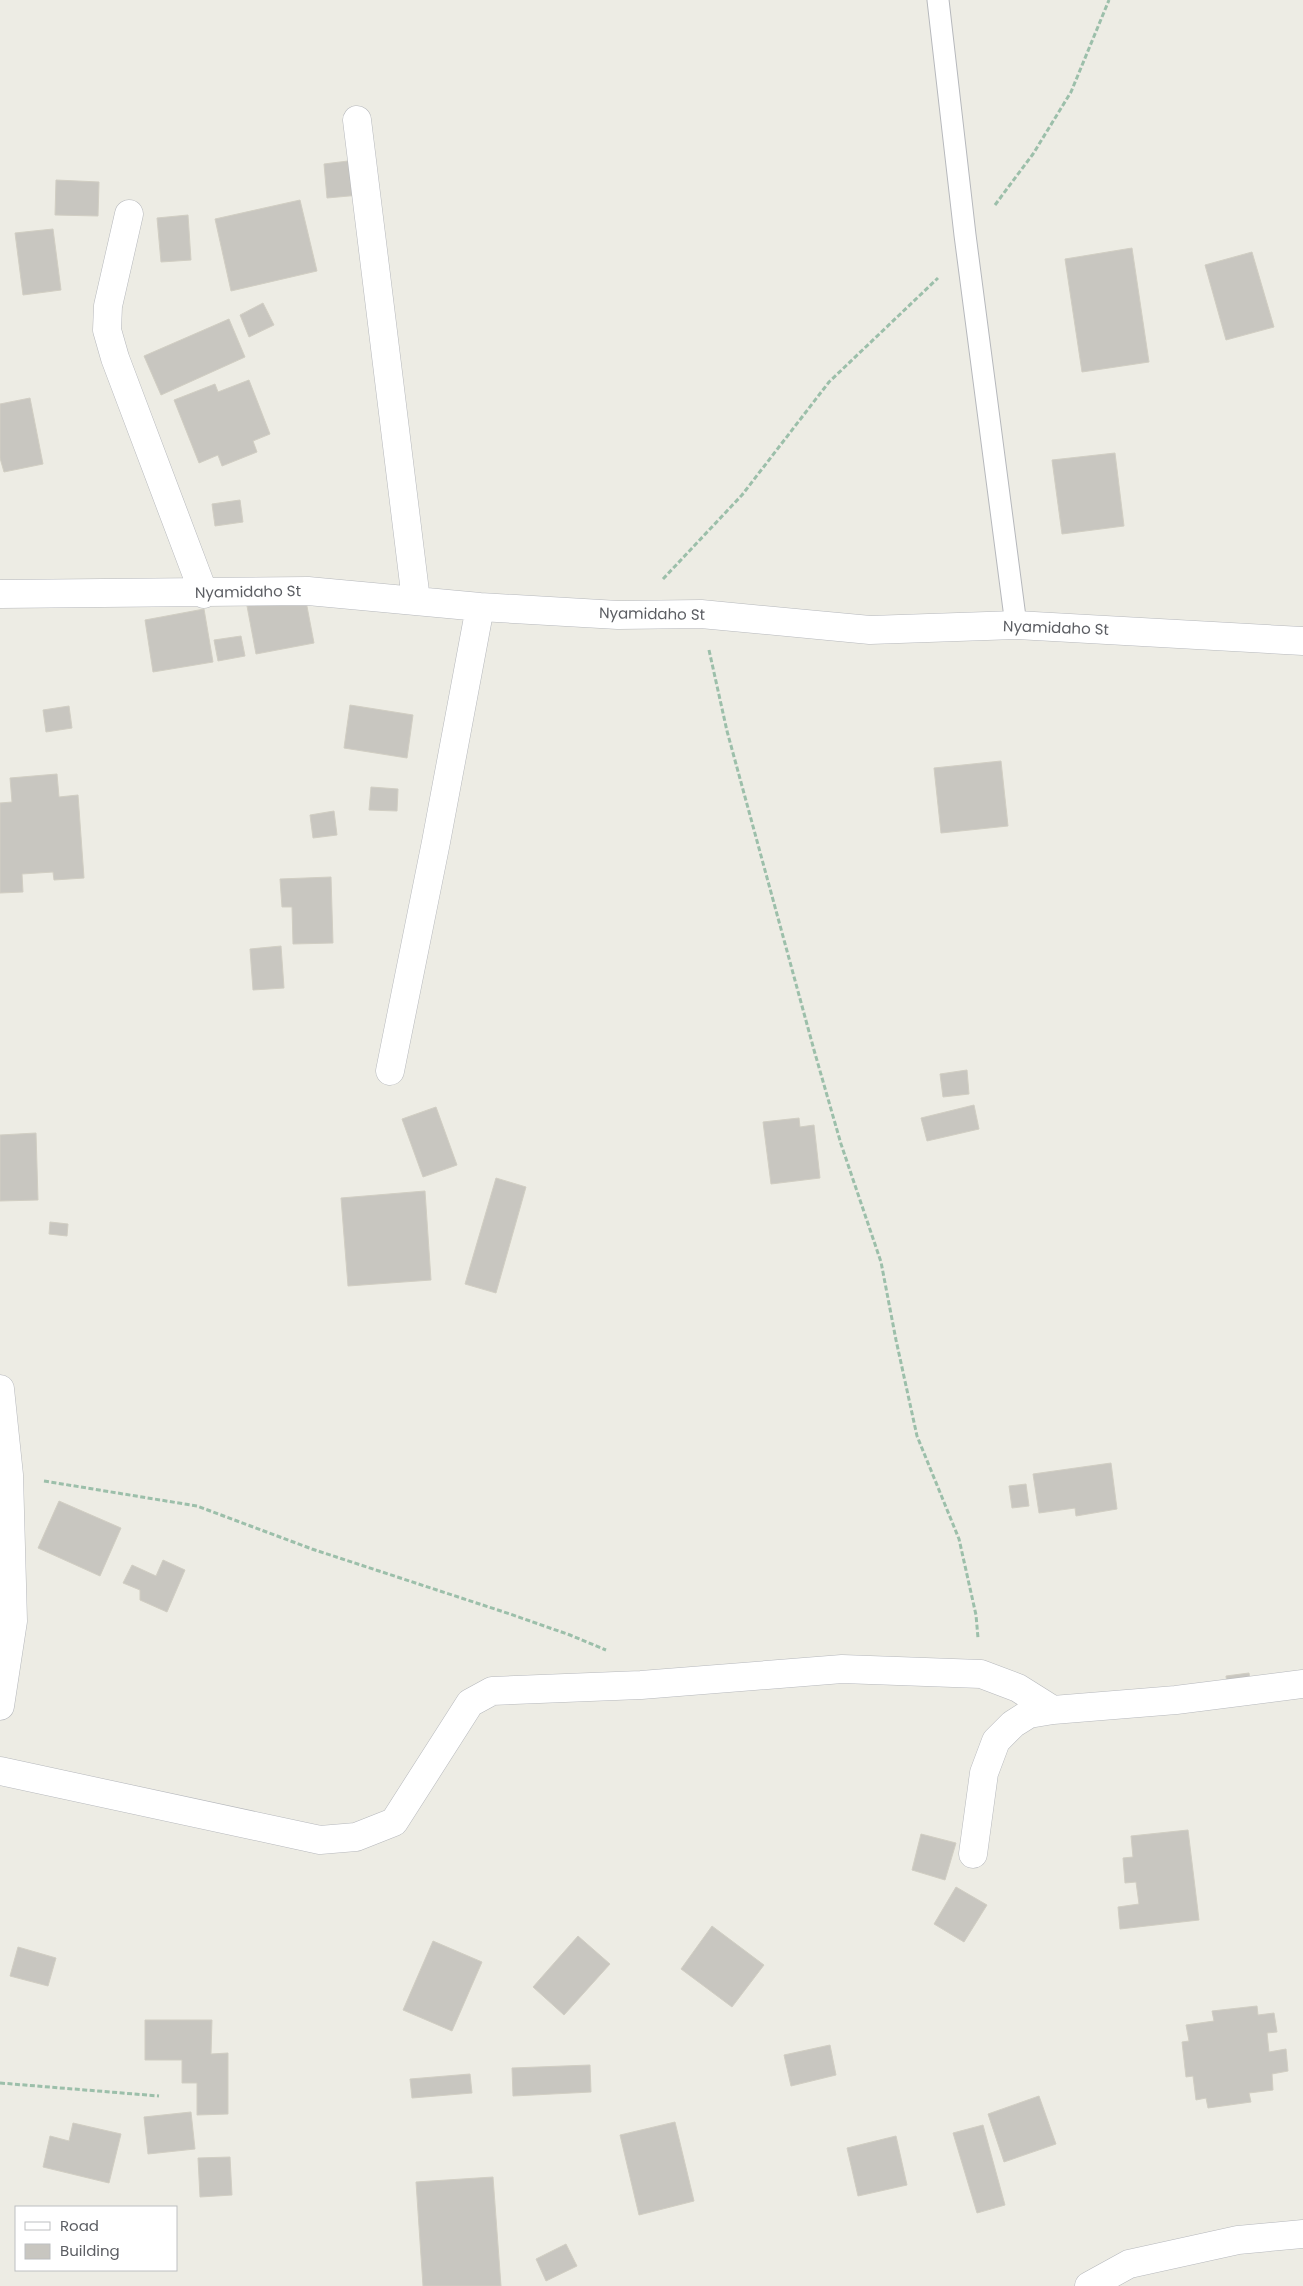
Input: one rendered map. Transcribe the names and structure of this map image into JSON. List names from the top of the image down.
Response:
{
  "streets": {
    "street": ["Nyamidaho St"]
  },
  "legend": ["Road", "Building"]
}
